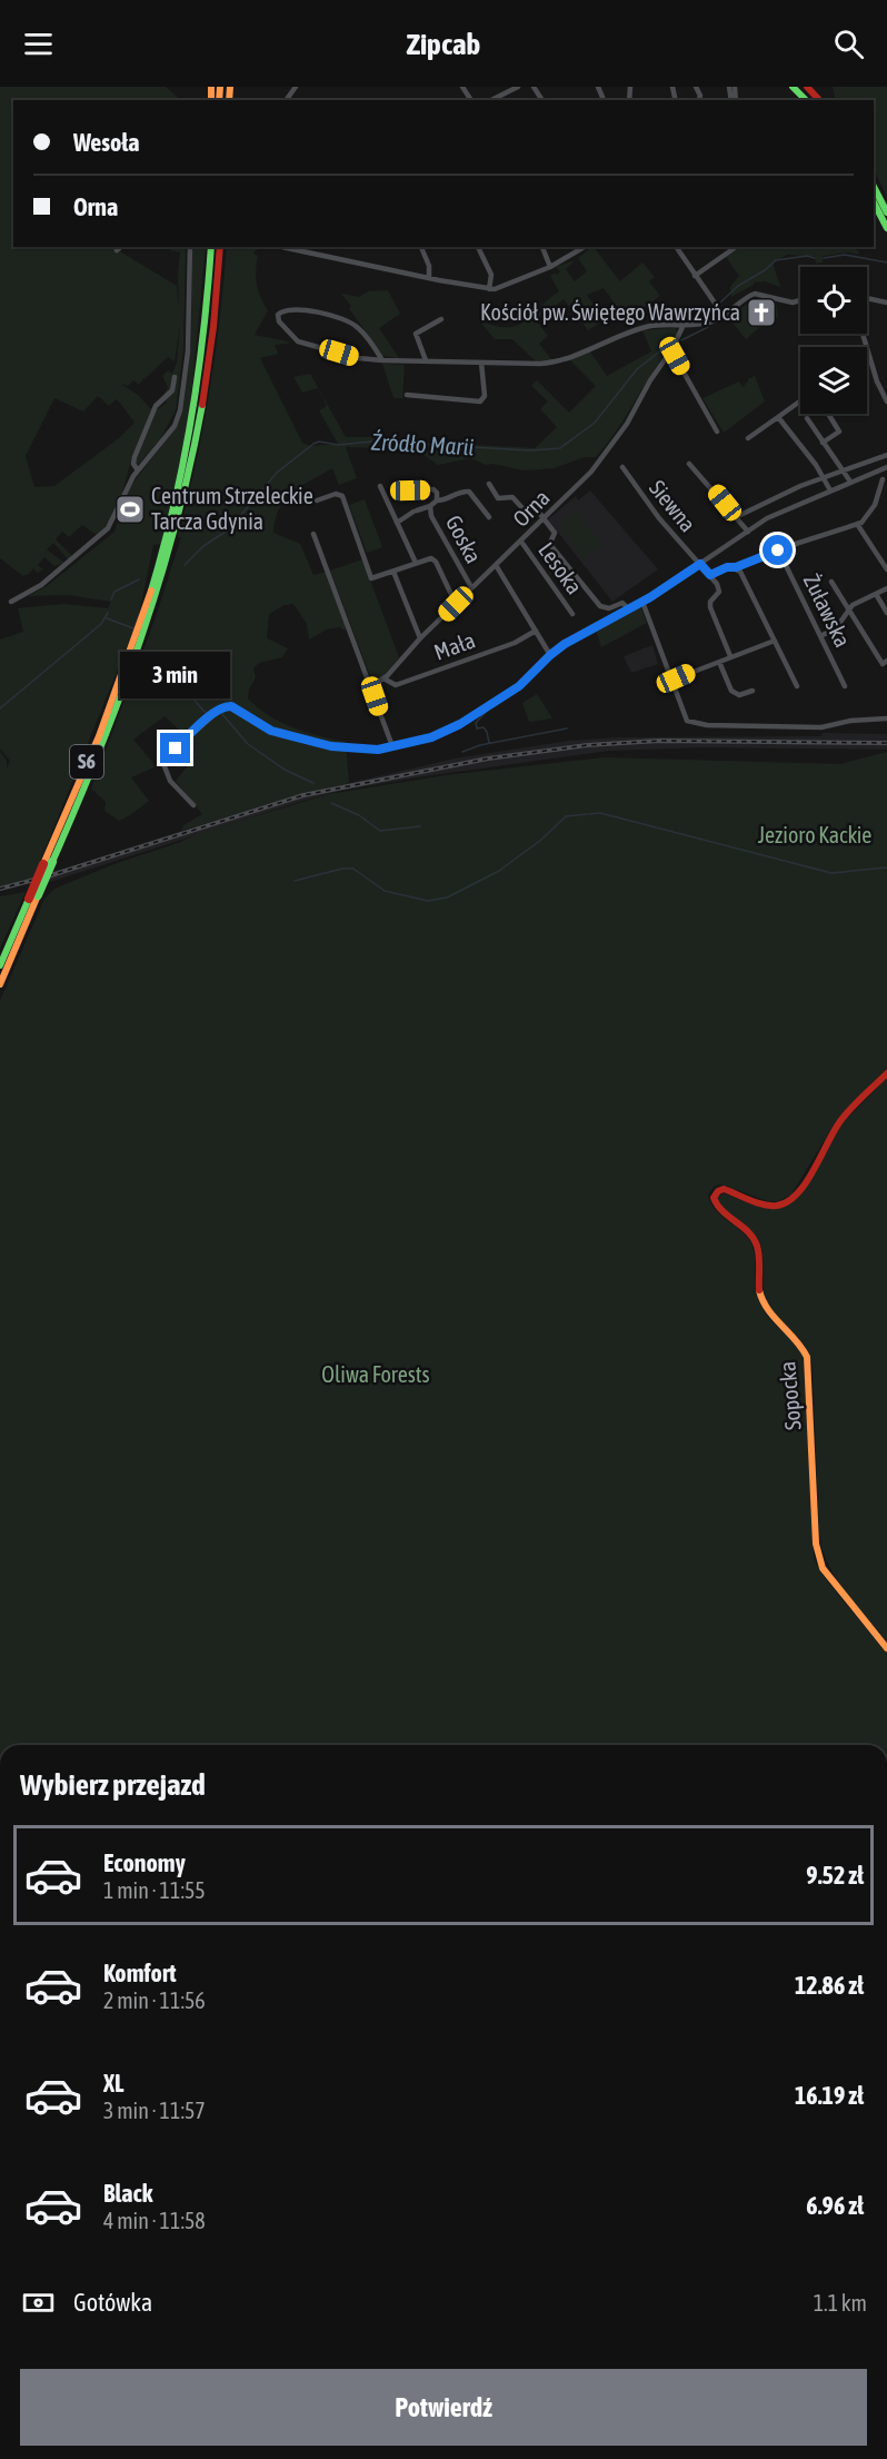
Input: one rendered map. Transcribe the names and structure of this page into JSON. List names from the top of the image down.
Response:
{
  "streets": {
    "main road": ["S6", "Sopocka"],
    "street": [
      "Siewna",
      "Orna",
      "Goska",
      "Lesoka",
      "Żuławska",
      "Mała"
    ]
  },
  "crossings": [
    ["Orna", "Goska"],
    ["Orna", "Lesoka"],
    ["Orna", "Mała"]
  ],
  "water": ["Źródło Marii"],
  "parks": ["Jezioro Kackie", "Oliwa Forests"],
  "places": {
    "church": ["Kościół pw. Świętego Wawrzyńca"],
    "sports": ["Centrum Strzeleckie Tarcza Gdynia"]
  },
  "page": {
    "header": "Zipcab",
    "banner": ["Wesoła", "Orna"],
    "bubble": "3 min",
    "heading": "Wybierz przejazd",
    "list": [
      {
        "name": "Economy",
        "note": "1 min · 11:55",
        "value": "9.52 zł"
      },
      {
        "name": "Komfort",
        "note": "2 min · 11:56",
        "value": "12.86 zł"
      },
      {
        "name": "XL",
        "note": "3 min · 11:57",
        "value": "16.19 zł"
      },
      {
        "name": "Black",
        "note": "4 min · 11:58",
        "value": "6.96 zł"
      }
    ],
    "pay": ["Gotówka", "1.1 km"],
    "buttons": "Potwierdź"
  }
}
